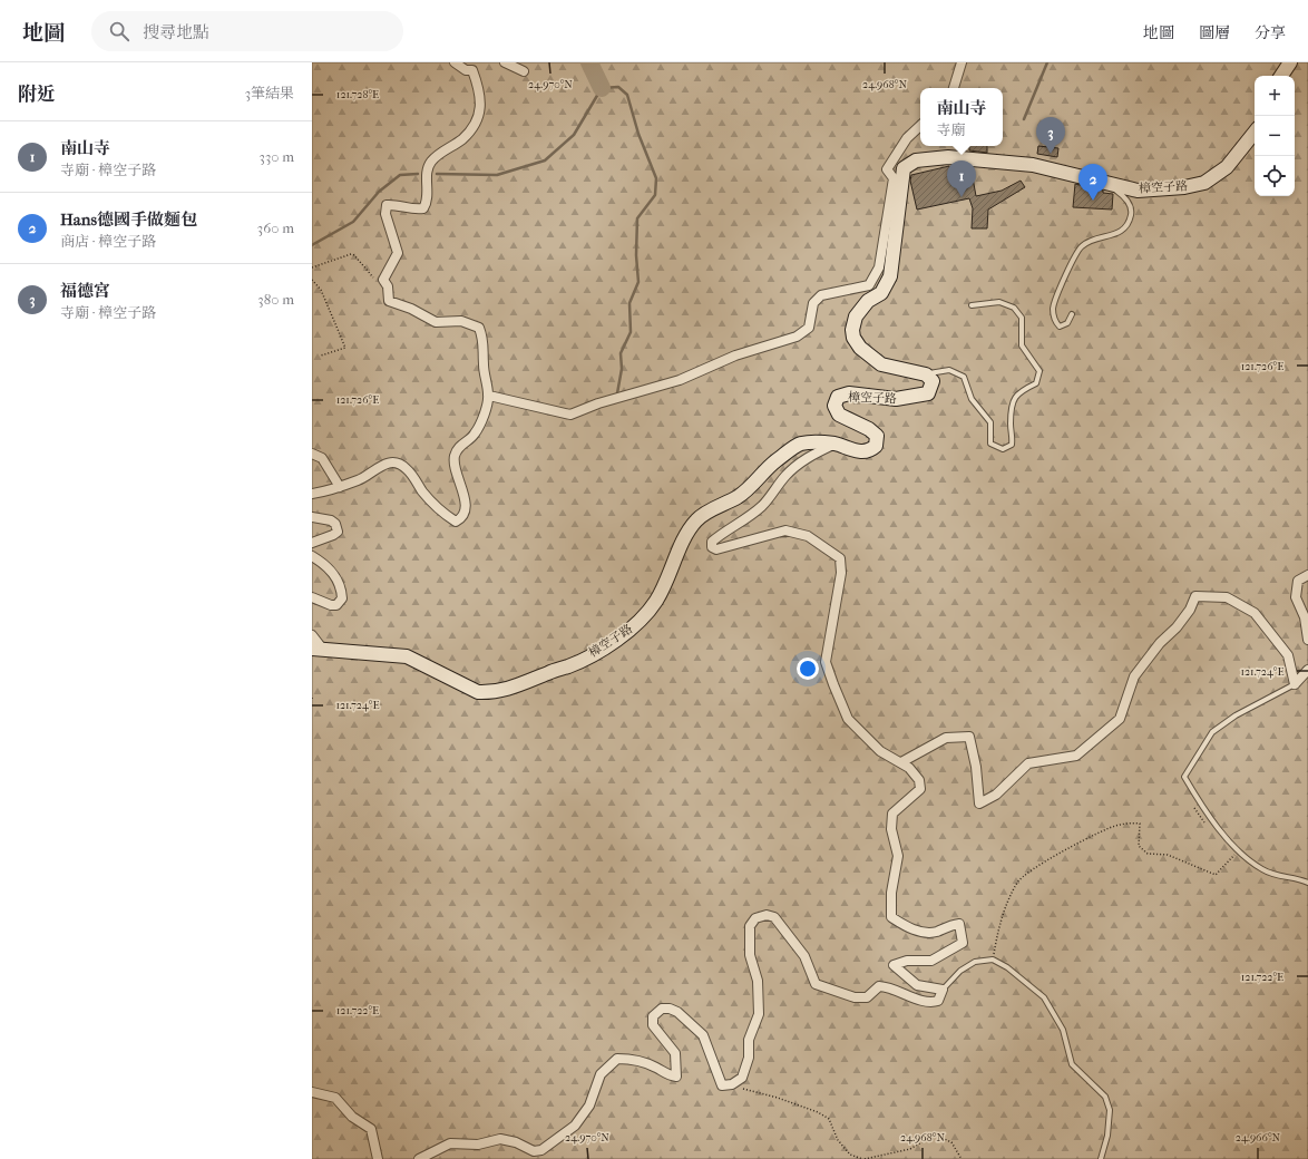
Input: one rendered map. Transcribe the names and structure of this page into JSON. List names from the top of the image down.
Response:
{
  "streets": {
    "street": ["樟空子路"]
  },
  "page": {
    "header": "地圖",
    "search": "搜尋地點",
    "nav": ["地圖", "圖層", "分享"],
    "heading": ["附近", "3筆結果"],
    "map_buttons": ["+", "−"],
    "popup": ["南山寺", "寺廟"],
    "pins": ["3", "1", "2"],
    "list": [
      {
        "mark": "1",
        "name": "南山寺",
        "note": "寺廟 · 樟空子路",
        "value": "330 m"
      },
      {
        "mark": "2",
        "name": "Hans德國手做麵包",
        "note": "商店 · 樟空子路",
        "value": "360 m"
      },
      {
        "mark": "3",
        "name": "福德宮",
        "note": "寺廟 · 樟空子路",
        "value": "380 m"
      }
    ]
  },
  "coordinates": [
    "24.970°N",
    "24.968°N",
    "121.728°E",
    "121.726°E",
    "121.724°E",
    "121.722°E",
    "24.966°N"
  ]
}
